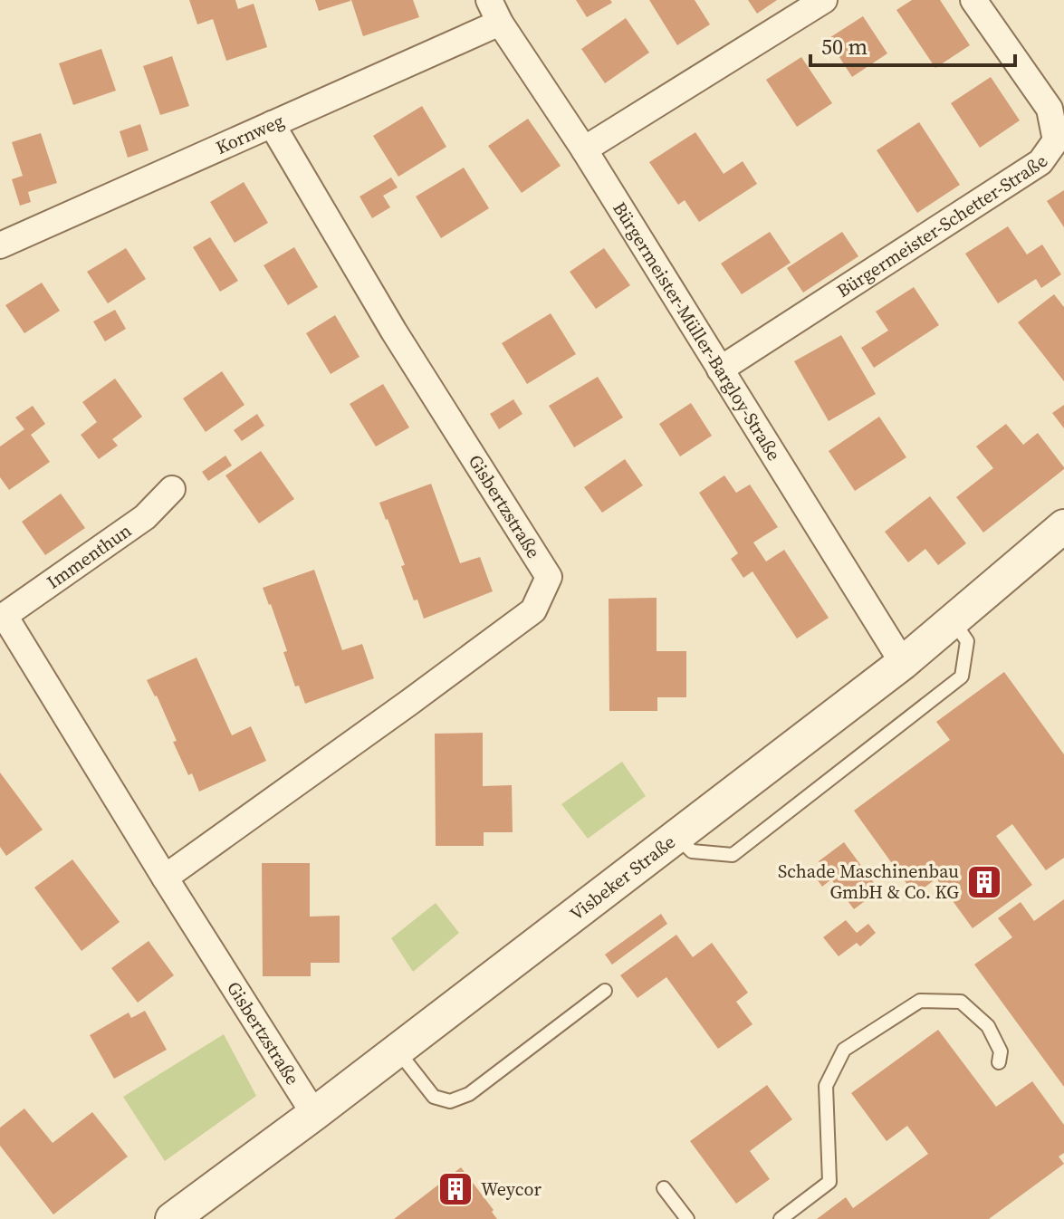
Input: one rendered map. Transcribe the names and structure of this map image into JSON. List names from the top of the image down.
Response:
{
  "streets": {
    "street": [
      "Kornweg",
      "Bürgermeister-Schetter-Straße",
      "Bürgermeister-Müller-Bargloy-Straße",
      "Gisbertzstraße",
      "Immenthun",
      "Visbeker Straße"
    ]
  },
  "crossings": [
    ["Kornweg", "Bürgermeister-Müller-Bargloy-Straße"],
    ["Kornweg", "Gisbertzstraße"],
    ["Bürgermeister-Schetter-Straße", "Bürgermeister-Müller-Bargloy-Straße"],
    ["Bürgermeister-Müller-Bargloy-Straße", "Visbeker Straße"],
    ["Gisbertzstraße", "Immenthun"],
    ["Gisbertzstraße", "Visbeker Straße"]
  ],
  "places": {
    "building": ["Schade Maschinenbau GmbH & Co. KG", "Weycor"]
  },
  "scale_bar": "50 m"
}
